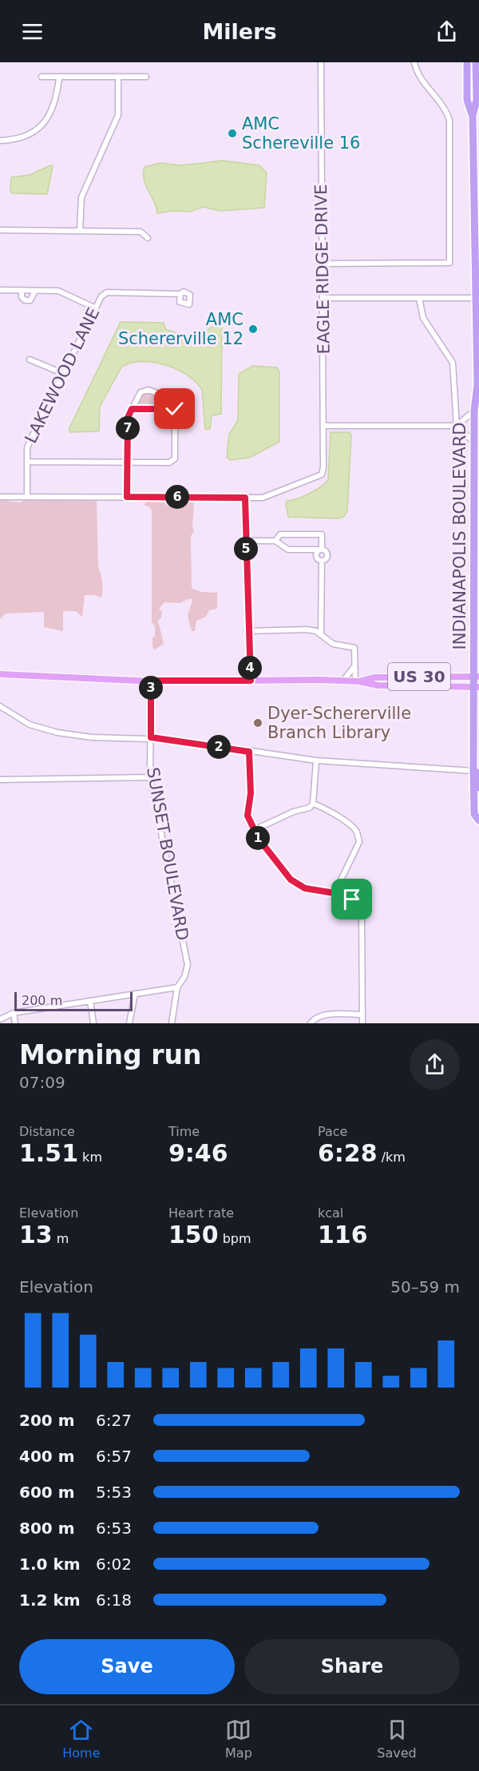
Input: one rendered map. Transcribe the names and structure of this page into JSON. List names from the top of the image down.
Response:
{
  "streets": {
    "highway": ["INDIANAPOLIS BOULEVARD"],
    "main road": ["US 30"],
    "street": ["EAGLE RIDGE DRIVE", "LAKEWOOD LANE", "SUNSET BOULEVARD"]
  },
  "crossings": [
    ["INDIANAPOLIS BOULEVARD", "US 30"],
    ["US 30", "SUNSET BOULEVARD"]
  ],
  "places": ["AMC Schereville 16", "AMC Schererville 12", "Dyer-Schererville Branch Library"],
  "scale_bar": "200 m",
  "page": {
    "header": "Milers",
    "pins": [
      "7",
      "6",
      "5",
      "4",
      "3",
      "2",
      "1"
    ],
    "scale": "200 m",
    "heading": ["Morning run", "07:09"],
    "stats": [
      ["Distance", "1.51 km"],
      ["Time", "9:46"],
      ["Pace", "6:28 /km"],
      ["Elevation", "13 m"],
      ["Heart rate", "150 bpm"],
      ["kcal", "116"]
    ],
    "chart": ["Elevation", "50–59 m"],
    "list": [
      {
        "name": "200 m",
        "note": "6:27"
      },
      {
        "name": "400 m",
        "note": "6:57"
      },
      {
        "name": "600 m",
        "note": "5:53"
      },
      {
        "name": "800 m",
        "note": "6:53"
      },
      {
        "name": "1.0 km",
        "note": "6:02"
      },
      {
        "name": "1.2 km",
        "note": "6:18"
      }
    ],
    "buttons": ["Save", "Share"],
    "tabs": ["Home", "Map", "Saved"]
  }
}
